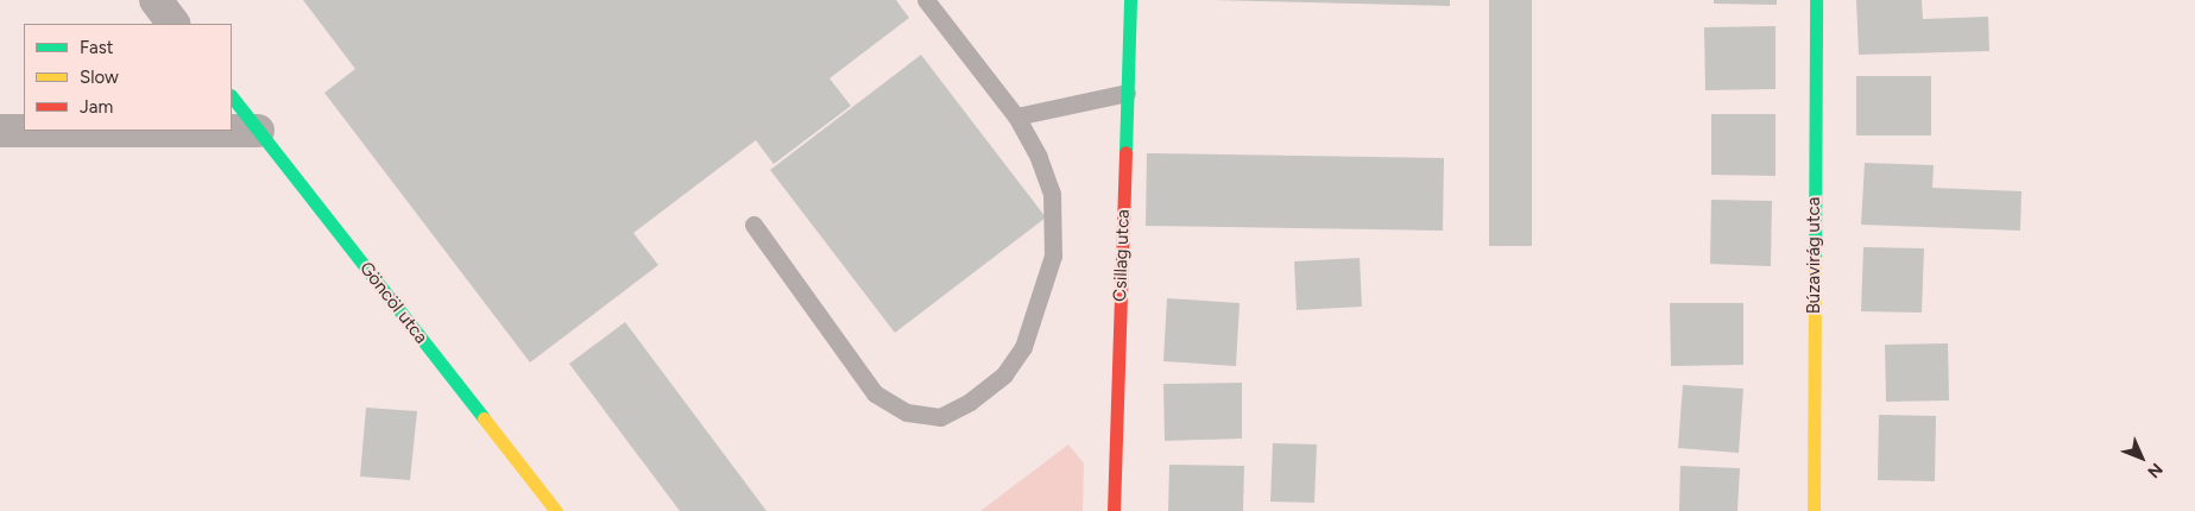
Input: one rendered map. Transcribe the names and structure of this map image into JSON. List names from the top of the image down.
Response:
{
  "streets": {
    "street": ["Csillag utca", "Búzavirág utca", "Göncöl utca"]
  },
  "legend": ["Fast", "Slow", "Jam"],
  "north": "bottom right"
}
